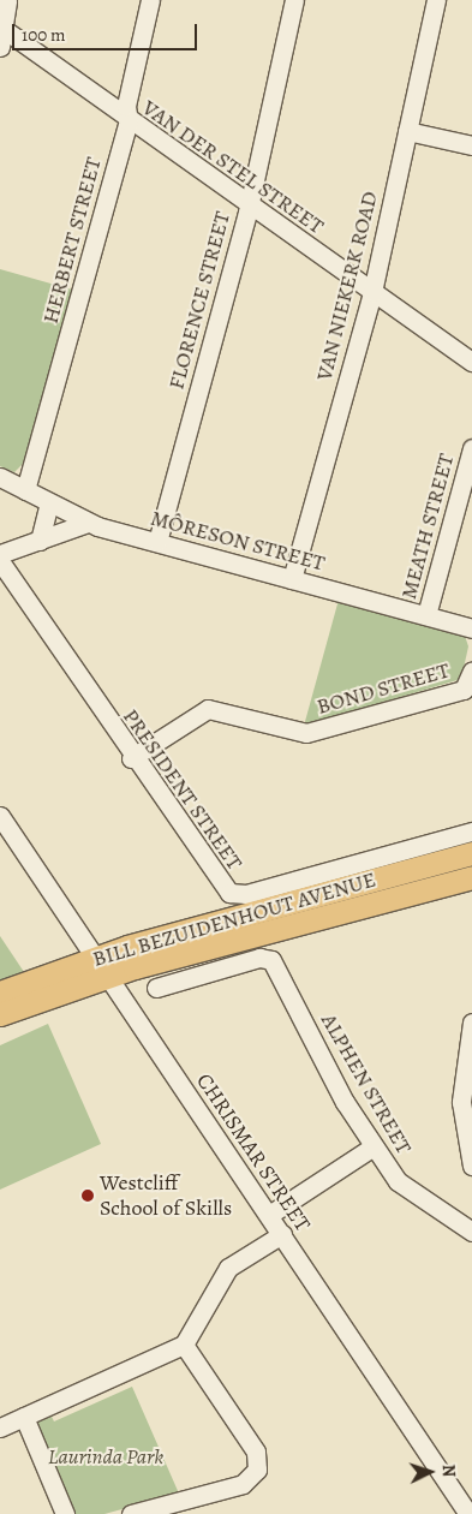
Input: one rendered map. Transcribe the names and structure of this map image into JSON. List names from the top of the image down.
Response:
{
  "streets": {
    "main road": ["BILL BEZUIDENHOUT AVENUE"],
    "street": [
      "VAN DER STEL STREET",
      "HERBERT STREET",
      "VAN NIEKERK ROAD",
      "FLORENCE STREET",
      "MEATH STREET",
      "MÔRESON STREET",
      "BOND STREET",
      "PRESIDENT STREET",
      "ALPHEN STREET",
      "CHRISMAR STREET"
    ]
  },
  "crossings": [
    ["VAN DER STEL STREET", "HERBERT STREET"],
    ["VAN DER STEL STREET", "VAN NIEKERK ROAD"],
    ["VAN DER STEL STREET", "FLORENCE STREET"],
    ["HERBERT STREET", "MÔRESON STREET"],
    ["VAN NIEKERK ROAD", "MÔRESON STREET"],
    ["FLORENCE STREET", "MÔRESON STREET"],
    ["MEATH STREET", "MÔRESON STREET"],
    ["BOND STREET", "PRESIDENT STREET"],
    ["BILL BEZUIDENHOUT AVENUE", "CHRISMAR STREET"]
  ],
  "parks": ["Laurinda Park"],
  "places": ["Westcliff School of Skills"],
  "scale_bar": "100 m",
  "north": "right"
}
